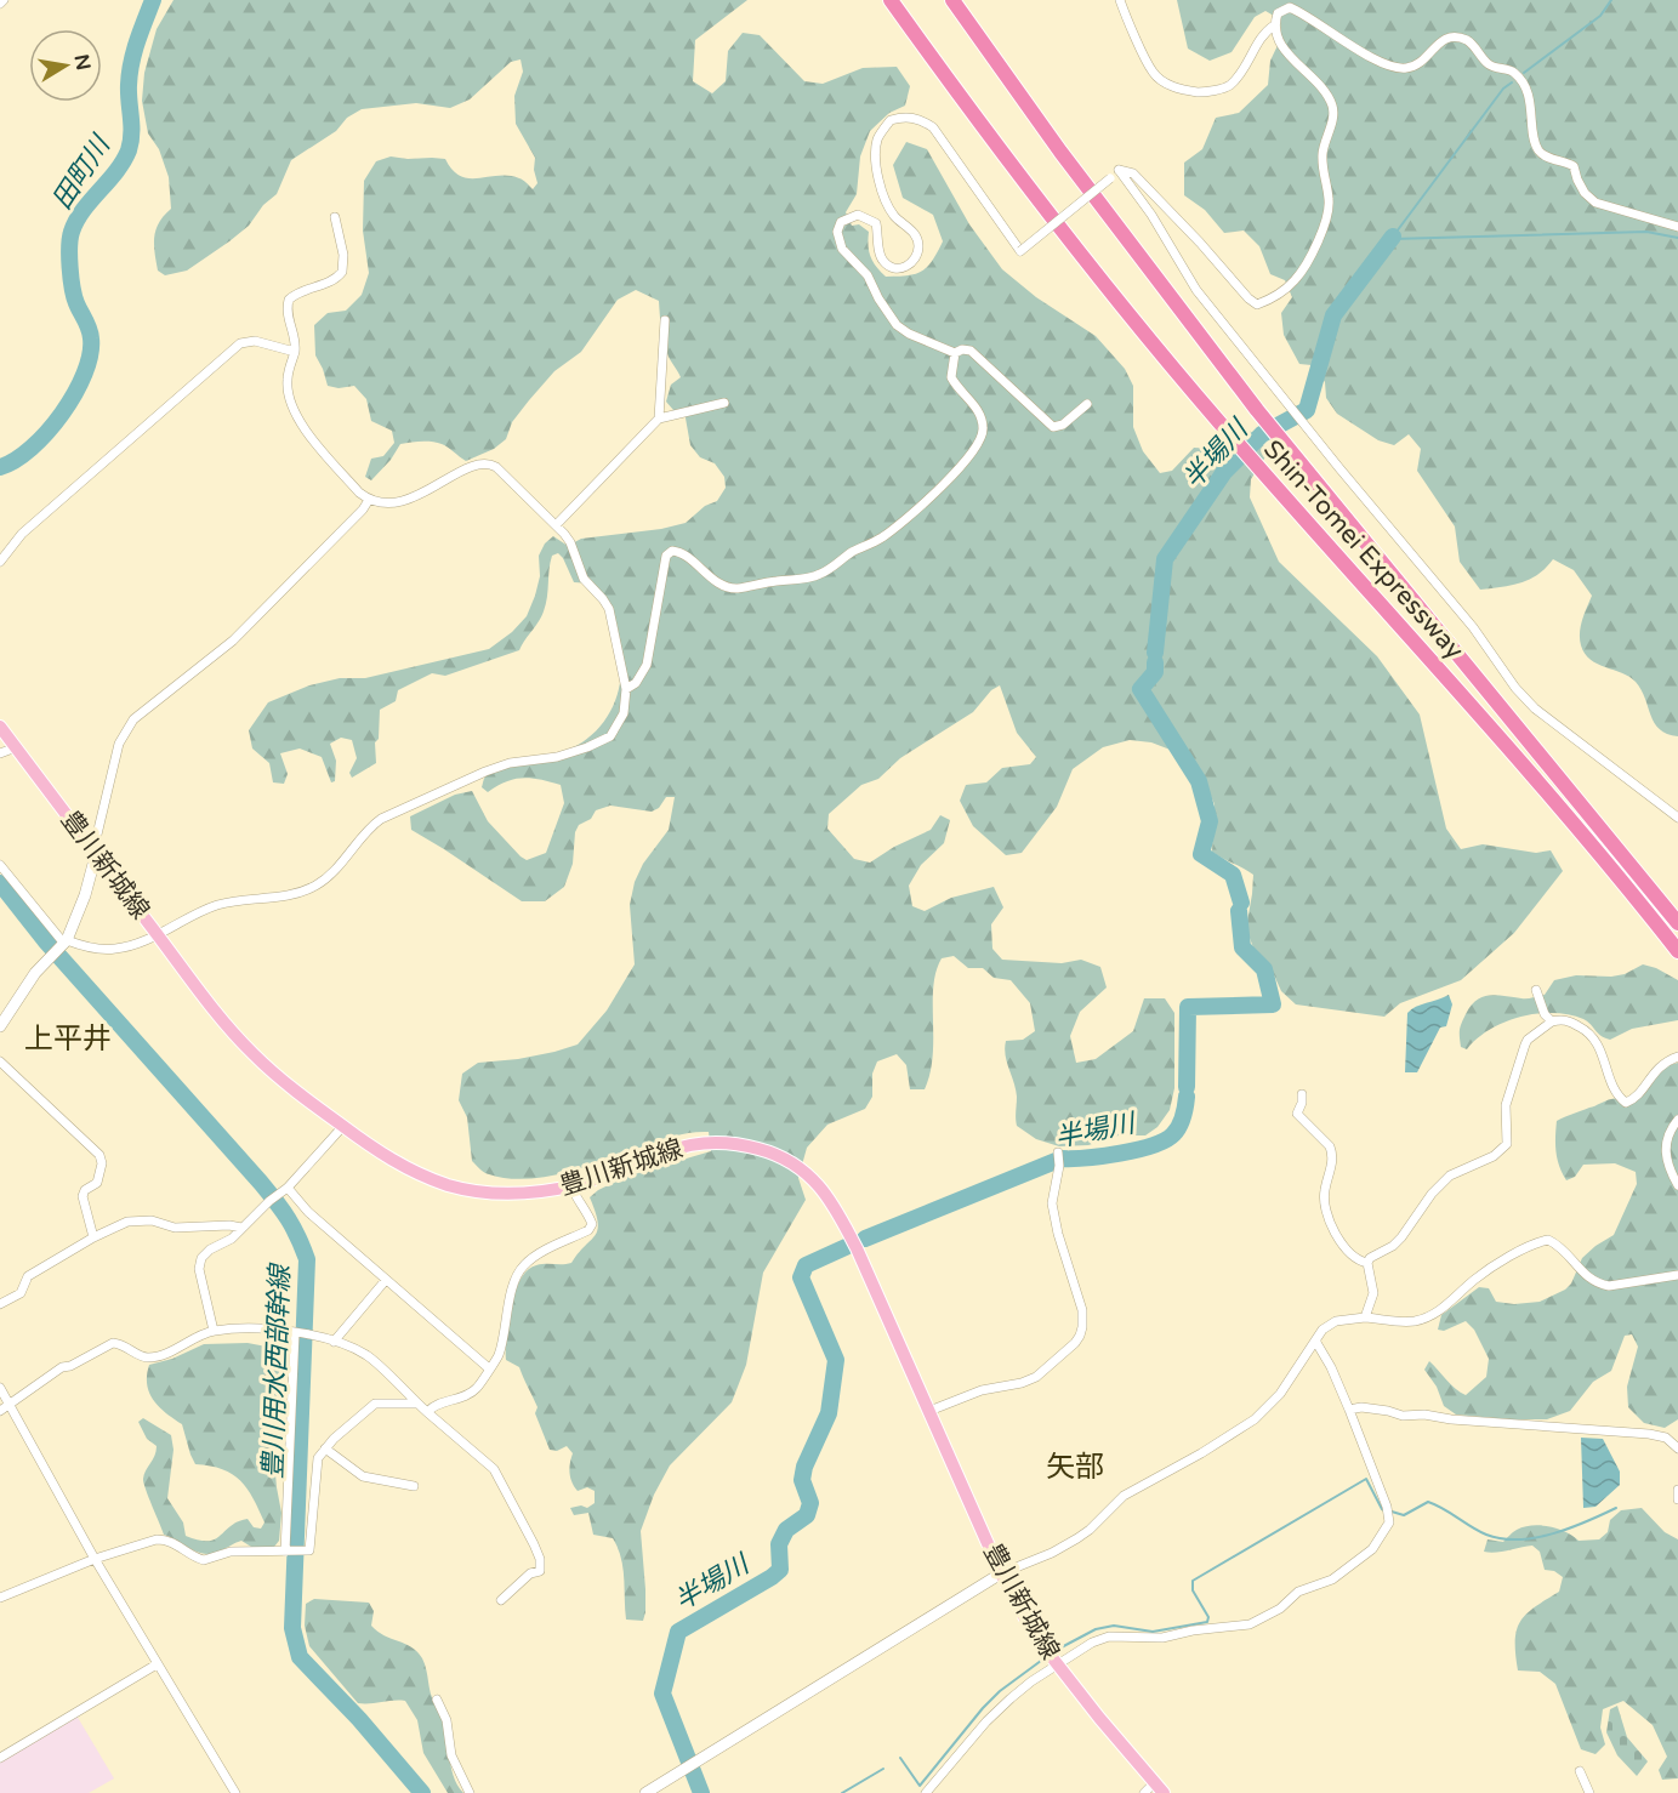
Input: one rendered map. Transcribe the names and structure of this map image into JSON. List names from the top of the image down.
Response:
{
  "streets": {
    "highway": ["Shin-Tomei Expressway"],
    "main road": ["豊川新城線"]
  },
  "districts": ["上平井", "矢部"],
  "water": ["田町川", "半場川", "豊川用水西部幹線"],
  "north": "right"
}
